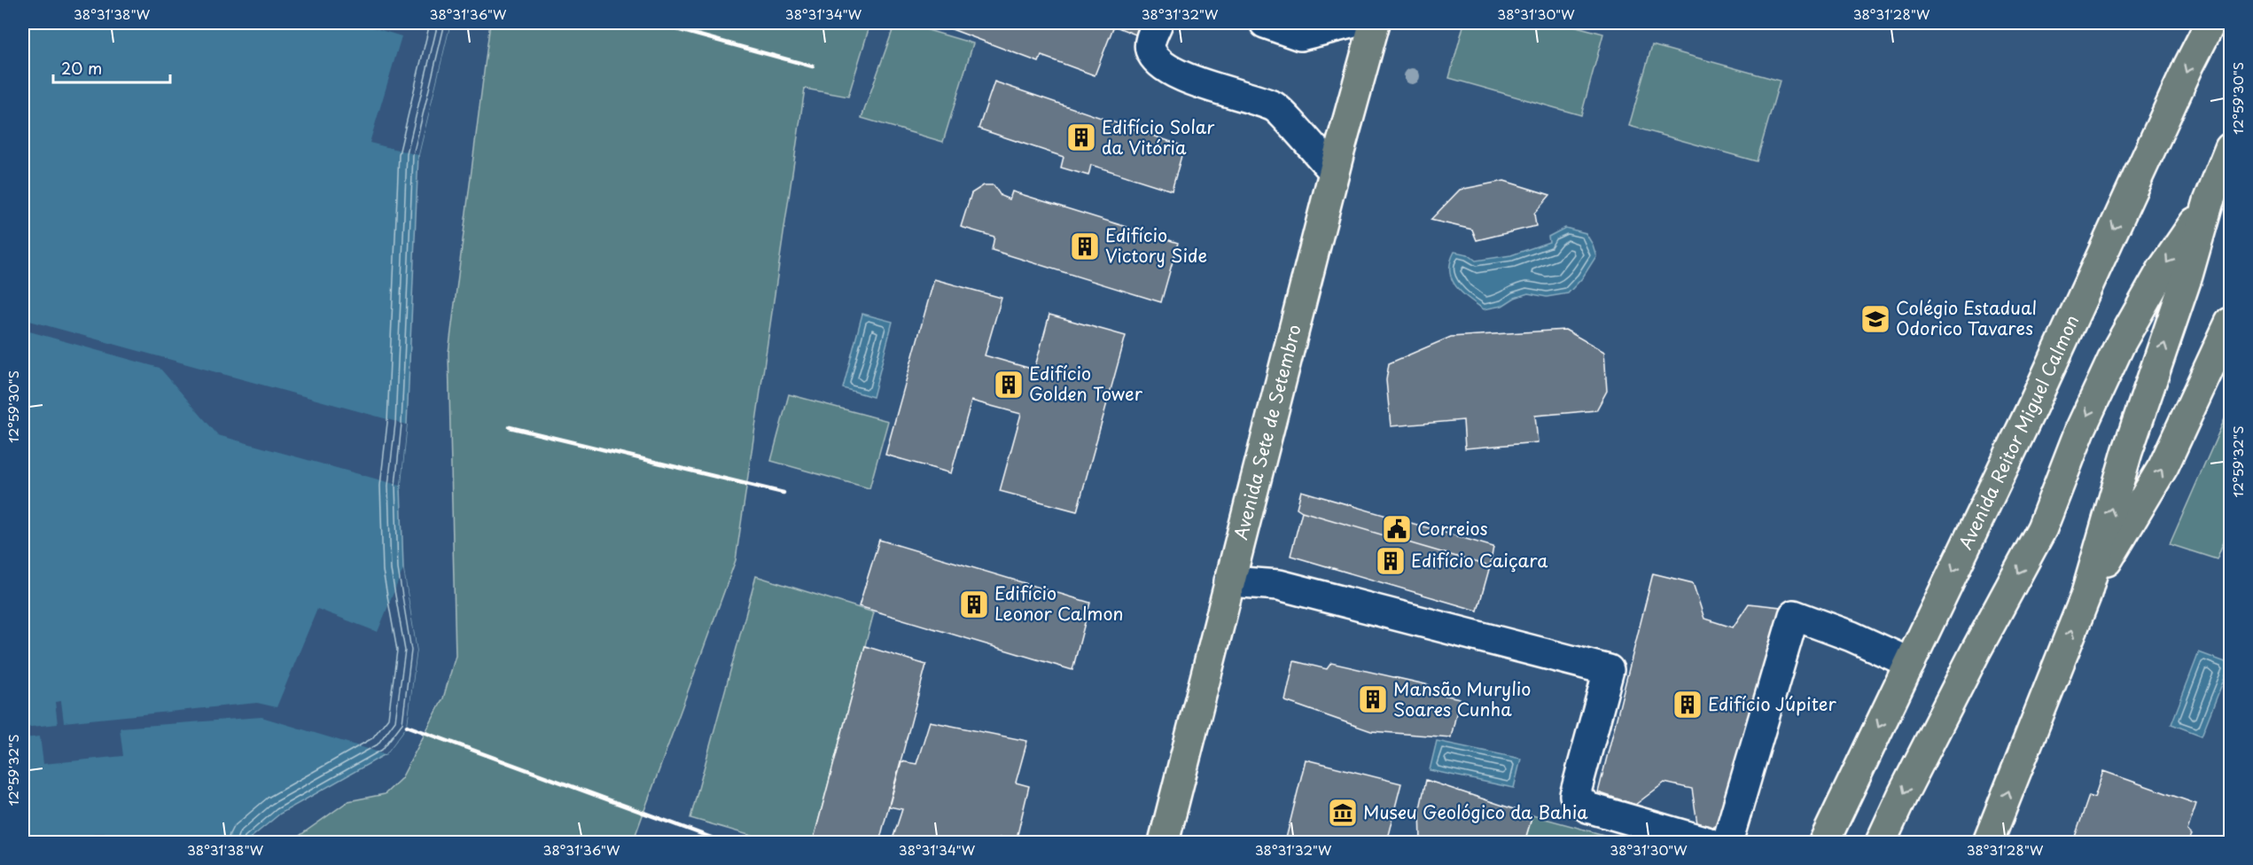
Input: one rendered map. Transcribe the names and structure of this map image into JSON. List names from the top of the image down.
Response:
{
  "streets": {
    "main road": ["Avenida Sete de Setembro", "Avenida Reitor Miguel Calmon"]
  },
  "places": {
    "building": [
      "Edifício Solar da Vitória",
      "Edifício Victory Side",
      "Edifício Golden Tower",
      "Edifício Caiçara",
      "Edifício Leonor Calmon",
      "Mansão Murylio Soares Cunha",
      "Edifício Júpiter"
    ],
    "school or university": ["Colégio Estadual Odorico Tavares"],
    "public building": ["Correios"],
    "museum": ["Museu Geológico da Bahia"]
  },
  "scale_bar": "20 m",
  "coordinates": [
    "38°31'38\"W",
    "38°31'36\"W",
    "38°31'34\"W",
    "38°31'32\"W",
    "38°31'30\"W",
    "38°31'28\"W",
    "12°59'30\"S",
    "12°59'32\"S"
  ]
}
